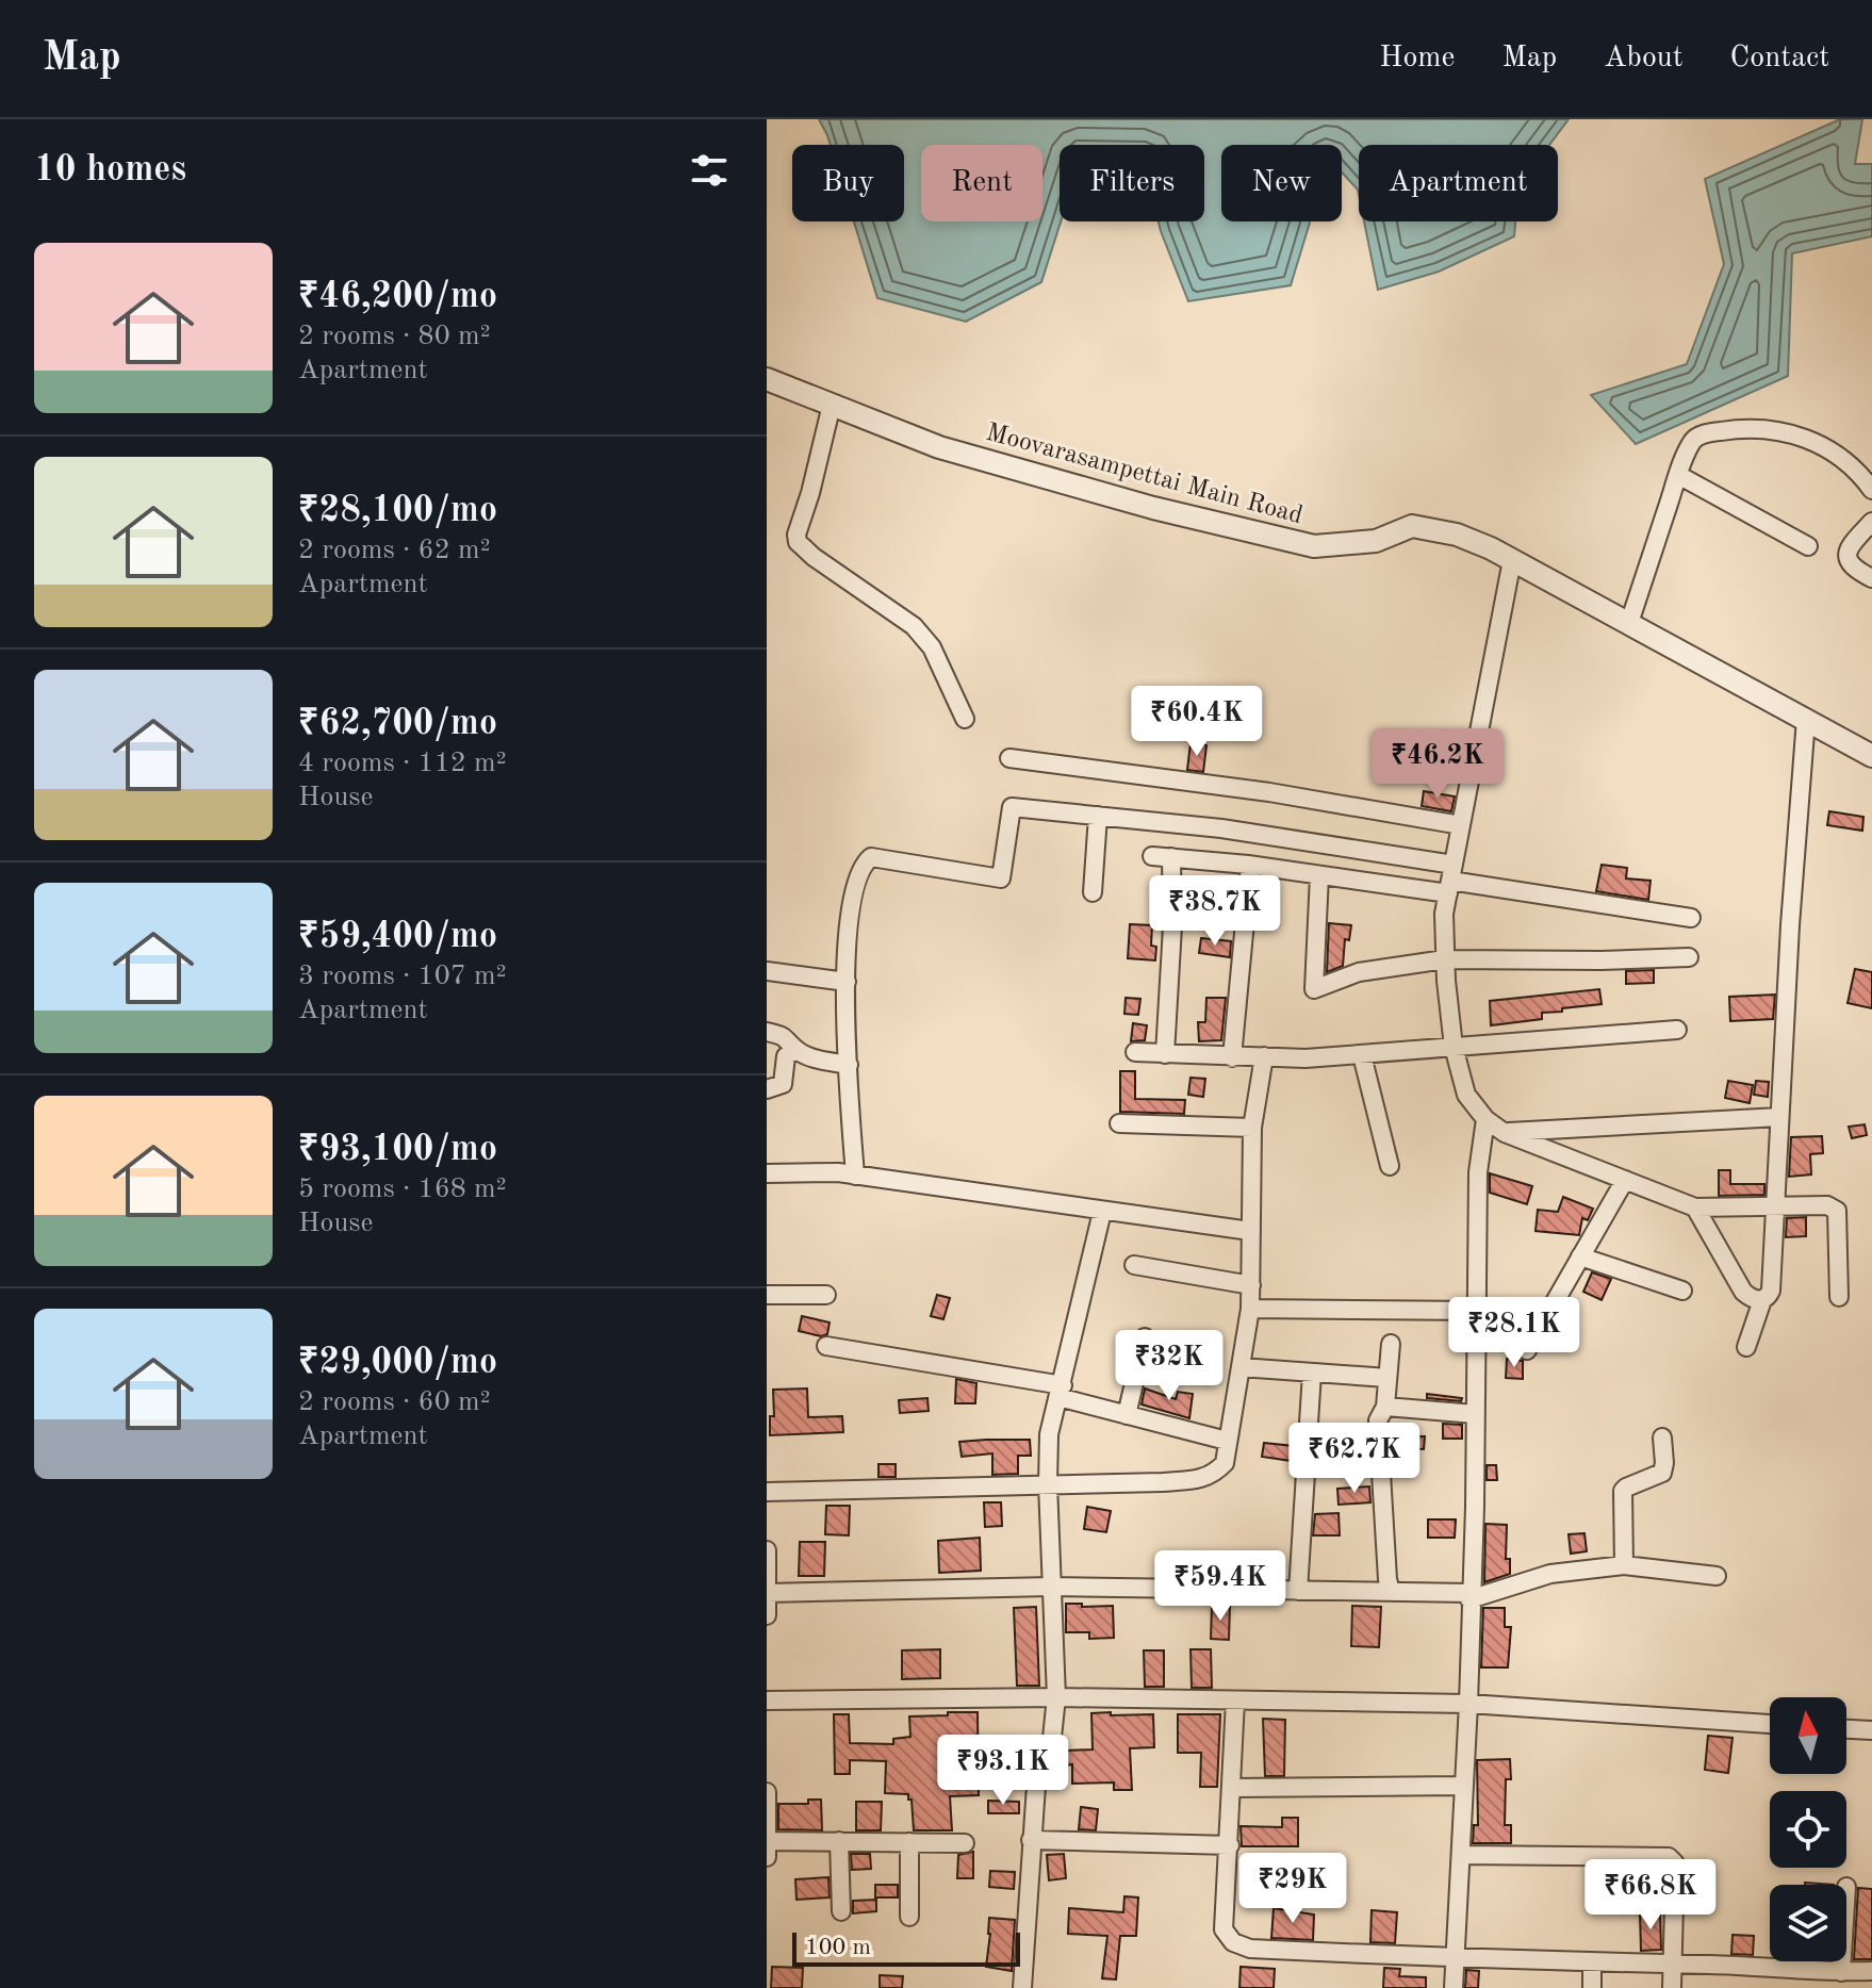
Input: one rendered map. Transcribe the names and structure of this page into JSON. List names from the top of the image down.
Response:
{
  "streets": {
    "street": ["Moovarasampettai Main Road"]
  },
  "scale_bar": "100 m",
  "north": "top",
  "page": {
    "header": "Map",
    "nav": [
      "Home",
      "Map",
      "About",
      "Contact"
    ],
    "heading": "10 homes",
    "chip": [
      "Buy",
      "Rent",
      "Filters",
      "New",
      "Apartment"
    ],
    "list": [
      {
        "name": "₹46,200/mo",
        "note": "2 rooms · 80 m² · Apartment"
      },
      {
        "name": "₹28,100/mo",
        "note": "2 rooms · 62 m² · Apartment"
      },
      {
        "name": "₹62,700/mo",
        "note": "4 rooms · 112 m² · House"
      },
      {
        "name": "₹59,400/mo",
        "note": "3 rooms · 107 m² · Apartment"
      },
      {
        "name": "₹93,100/mo",
        "note": "5 rooms · 168 m² · House"
      },
      {
        "name": "₹29,000/mo",
        "note": "2 rooms · 60 m² · Apartment"
      }
    ],
    "price": [
      "₹60.4K",
      "₹46.2K",
      "₹38.7K",
      "₹28.1K",
      "₹32K",
      "₹62.7K",
      "₹59.4K",
      "₹93.1K",
      "₹29K",
      "₹66.8K"
    ],
    "scale": "100 m"
  }
}
